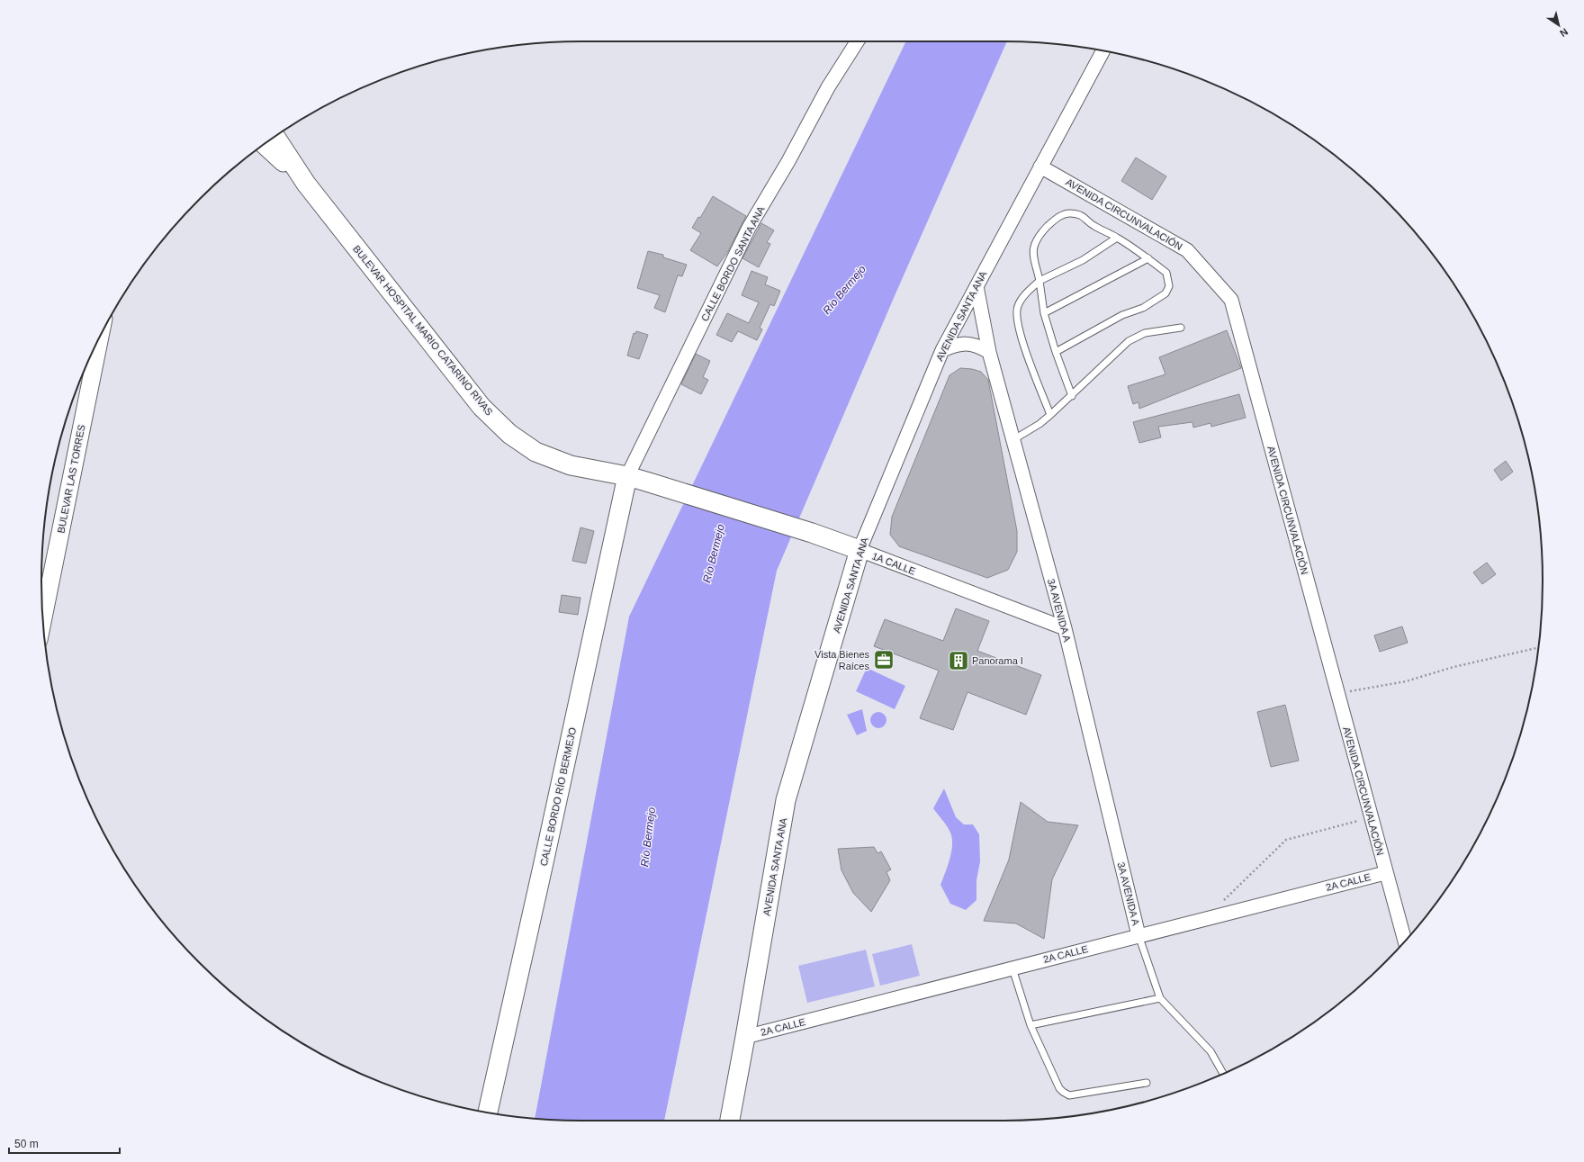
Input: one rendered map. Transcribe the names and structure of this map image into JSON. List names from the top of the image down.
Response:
{
  "streets": {
    "main road": [
      "AVENIDA SANTA ANA",
      "BULEVAR HOSPITAL MARIO CATARINO RIVAS",
      "1A CALLE",
      "CALLE BORDO RÍO BERMEJO"
    ],
    "street": [
      "AVENIDA CIRCUNVALACIÓN",
      "CALLE BORDO SANTA ANA",
      "BULEVAR LAS TORRES",
      "3A AVENIDA A",
      "2A CALLE"
    ]
  },
  "crossings": [
    ["AVENIDA CIRCUNVALACIÓN", "AVENIDA SANTA ANA"],
    ["AVENIDA CIRCUNVALACIÓN", "2A CALLE"],
    ["CALLE BORDO SANTA ANA", "BULEVAR HOSPITAL MARIO CATARINO RIVAS"],
    ["CALLE BORDO SANTA ANA", "CALLE BORDO RÍO BERMEJO"],
    ["AVENIDA SANTA ANA", "1A CALLE"],
    ["AVENIDA SANTA ANA", "3A AVENIDA A"],
    ["AVENIDA SANTA ANA", "2A CALLE"],
    ["BULEVAR HOSPITAL MARIO CATARINO RIVAS", "1A CALLE"],
    ["BULEVAR HOSPITAL MARIO CATARINO RIVAS", "CALLE BORDO RÍO BERMEJO"],
    ["1A CALLE", "3A AVENIDA A"],
    ["3A AVENIDA A", "2A CALLE"]
  ],
  "water": ["Río Bermejo"],
  "places": {
    "office": ["Vista Bienes Raíces"],
    "building": ["Panorama I"]
  },
  "scale_bar": "50 m",
  "north": "bottom right"
}
